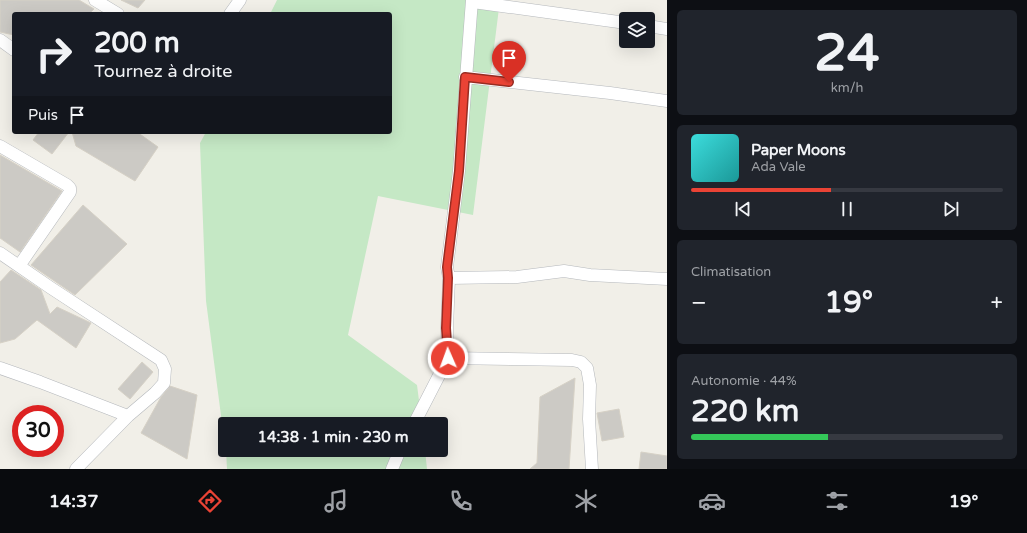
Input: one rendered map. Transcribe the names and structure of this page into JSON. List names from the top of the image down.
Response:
{
  "page": {
    "tile": [
      ["24", "km/h"],
      "Climatisation",
      ["Autonomie · 44%", "220 km"]
    ],
    "turn": ["200 m", "Tournez à droite"],
    "then": "Puis",
    "song": ["Paper Moons", "Ada Vale"],
    "heat": ["−", "19°", "+"],
    "limit": "30",
    "trip": "14:38 · 1 min · 230 m",
    "tabs": ["14:37", "19°"]
  }
}
